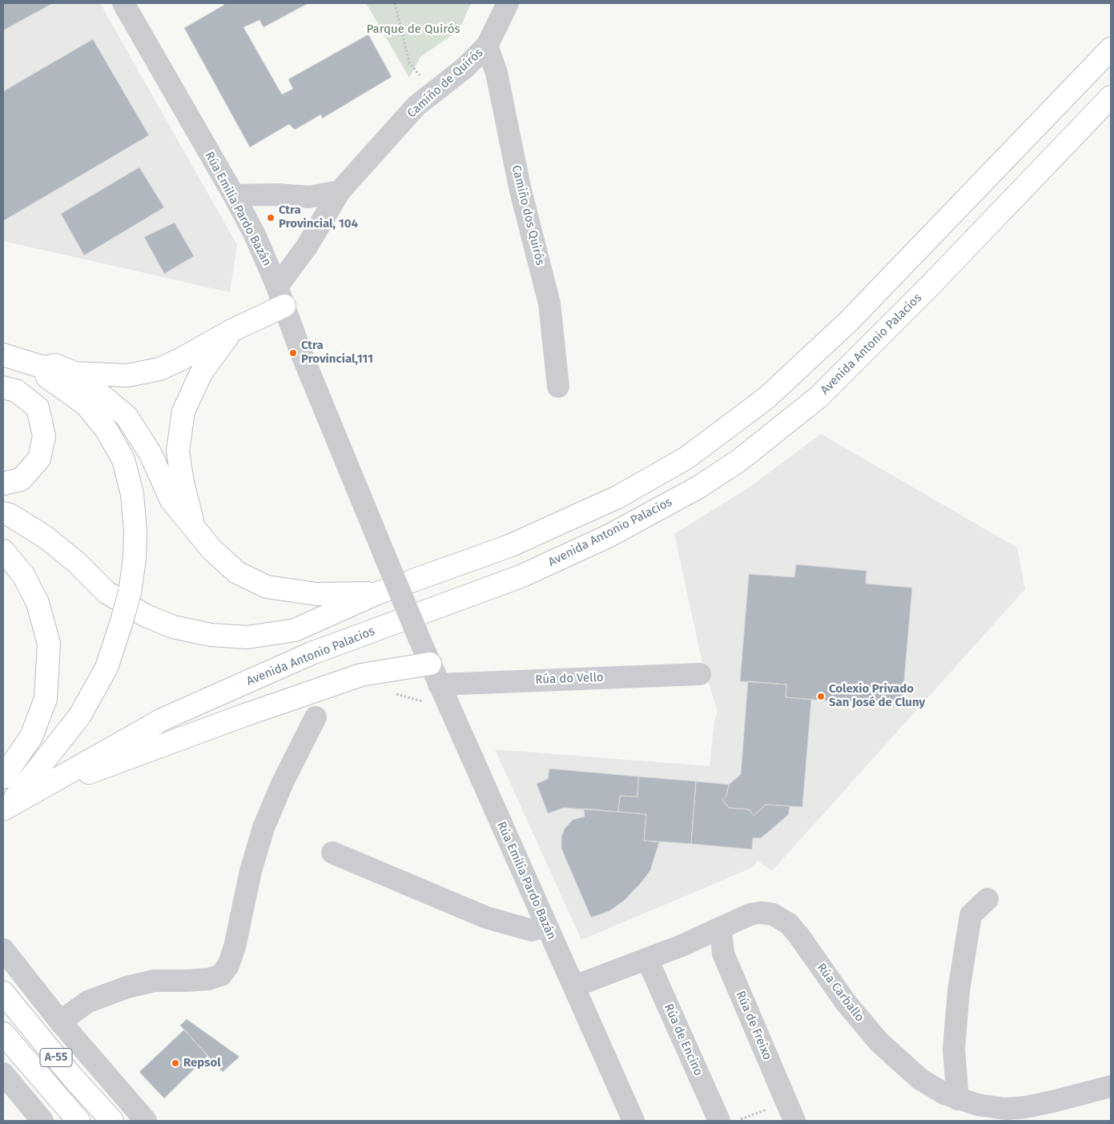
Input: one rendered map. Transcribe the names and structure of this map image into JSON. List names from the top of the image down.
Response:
{
  "streets": {
    "main road": ["Avenida Antonio Palacios", "A-55"],
    "street": [
      "Camiño de Quirós",
      "Rúa Emilia Pardo Bazán",
      "Camiño dos Quirós",
      "Rúa do Vello",
      "Rúa Carballo",
      "Rúa de Freixo",
      "Rúa de Encino"
    ]
  },
  "crossings": [
    ["Camiño de Quirós", "Rúa Emilia Pardo Bazán"],
    ["Camiño de Quirós", "Camiño dos Quirós"],
    ["Rúa Emilia Pardo Bazán", "Rúa do Vello"],
    ["Rúa Emilia Pardo Bazán", "Rúa Carballo"],
    ["Rúa Carballo", "Rúa de Freixo"],
    ["Rúa Carballo", "Rúa de Encino"]
  ],
  "parks": ["Parque de Quirós"],
  "places": [
    "Ctra Provincial, 104",
    "Ctra Provincial,111",
    "Colexio Privado San José de Cluny",
    "Repsol"
  ]
}
